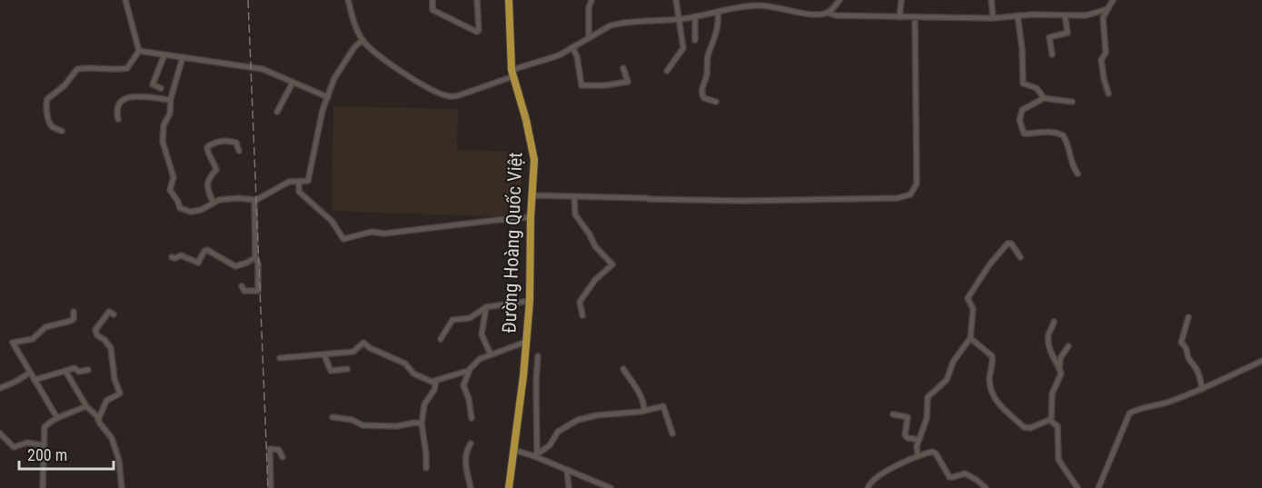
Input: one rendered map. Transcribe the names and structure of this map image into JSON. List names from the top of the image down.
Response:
{
  "streets": {
    "highway": ["Đường Hoàng Quốc Việt"]
  },
  "scale_bar": "200 m"
}
